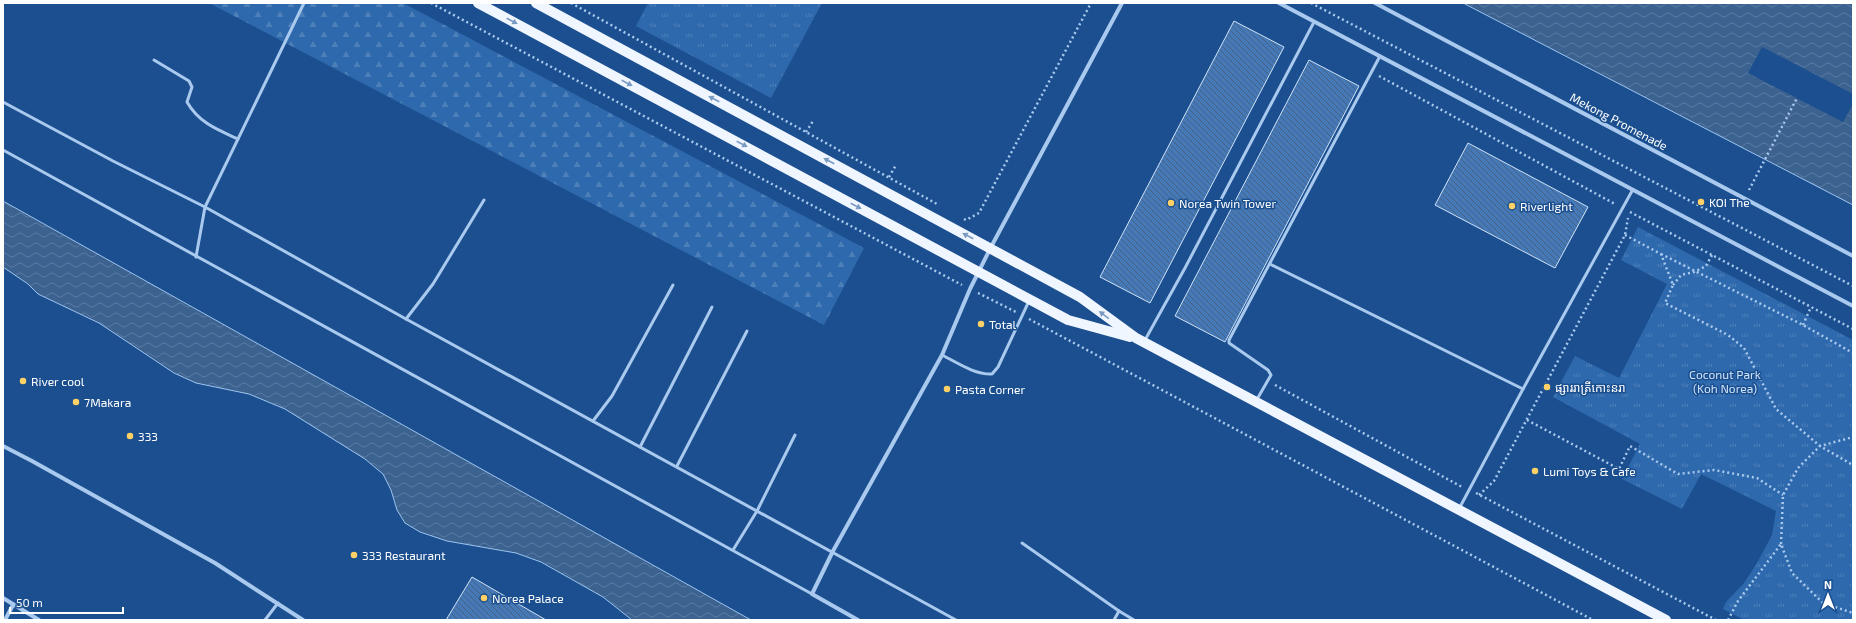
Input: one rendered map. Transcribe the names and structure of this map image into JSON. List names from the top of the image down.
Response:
{
  "streets": {
    "street": ["Mekong Promenade"]
  },
  "parks": ["Coconut Park (Koh Norea)"],
  "places": [
    "KOI The",
    "Norea Twin Tower",
    "Riverlight",
    "Total",
    "River cool",
    "ផ្សាររាត្រីកោះនរា",
    "Pasta Corner",
    "7Makara",
    "333",
    "Lumi Toys & Cafe",
    "333 Restaurant",
    "Norea Palace"
  ],
  "scale_bar": "50 m",
  "north": "top"
}
